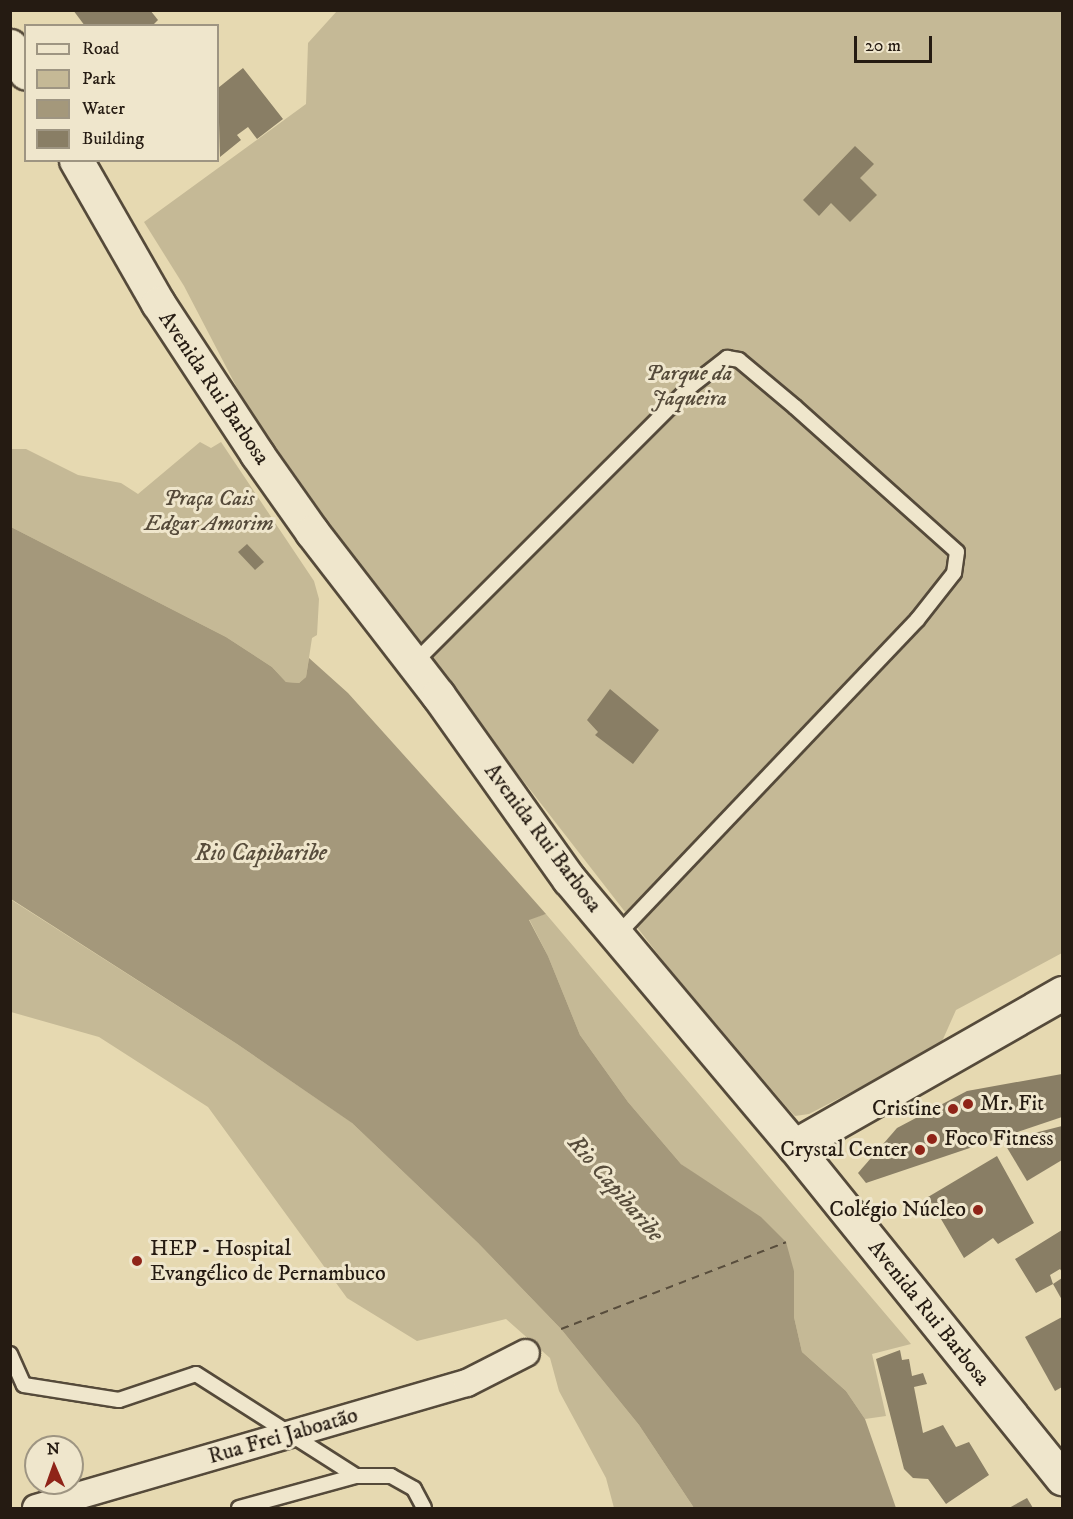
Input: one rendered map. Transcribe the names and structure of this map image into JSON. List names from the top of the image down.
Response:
{
  "streets": {
    "main road": ["Avenida Rui Barbosa"],
    "street": ["Rua Frei Jaboatão"]
  },
  "water": ["Rio Capibaribe"],
  "parks": ["Parque da Jaqueira", "Praça Cais Edgar Amorim"],
  "places": [
    "Mr. Fit",
    "Cristine",
    "Foco Fitness",
    "Crystal Center",
    "Colégio Núcleo",
    "HEP - Hospital Evangélico de Pernambuco"
  ],
  "legend": [
    "Road",
    "Park",
    "Water",
    "Building"
  ],
  "scale_bar": "20 m",
  "north": "top"
}
